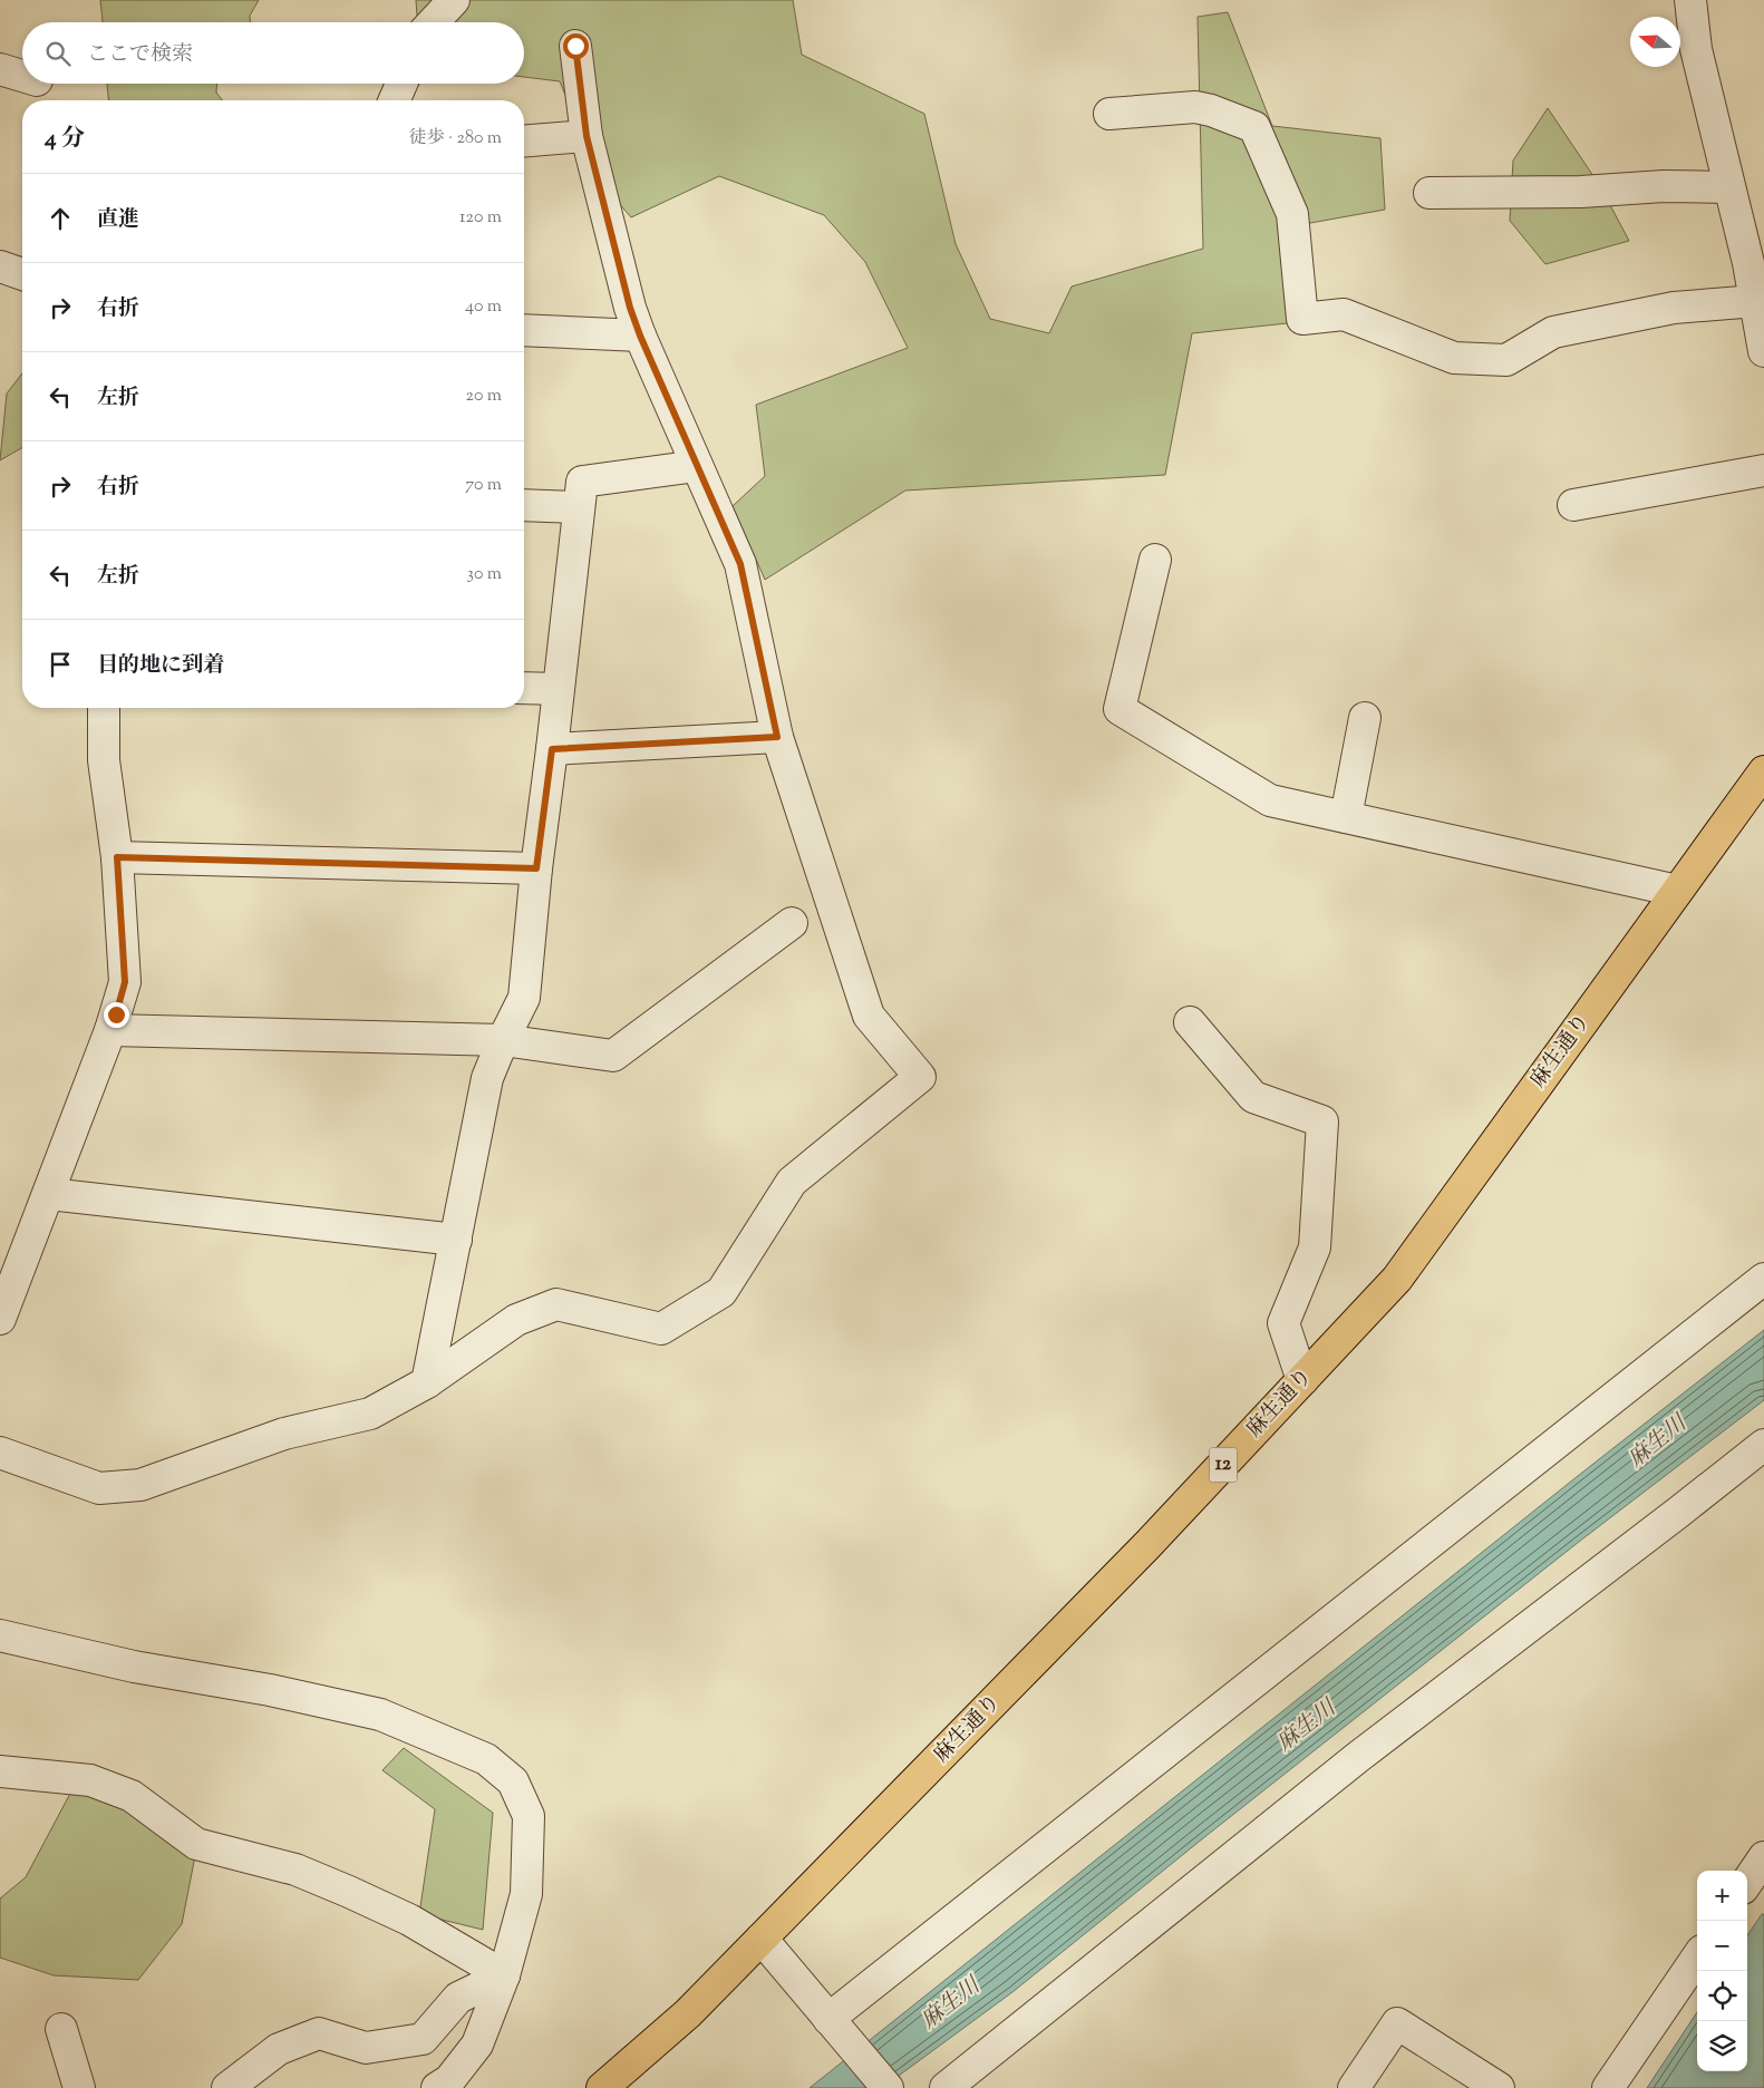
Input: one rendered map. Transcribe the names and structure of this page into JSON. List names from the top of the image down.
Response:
{
  "streets": {
    "main road": ["麻生通り", "12"]
  },
  "water": ["麻生川"],
  "north": "left",
  "page": {
    "search": "ここで検索",
    "heading": ["4 分", "徒歩 · 280 m"],
    "list": [
      ["直進", "120 m"],
      ["右折", "40 m"],
      ["左折", "20 m"],
      ["右折", "70 m"],
      ["左折", "30 m"],
      "目的地に到着"
    ],
    "map_buttons": ["+", "−"]
  }
}
